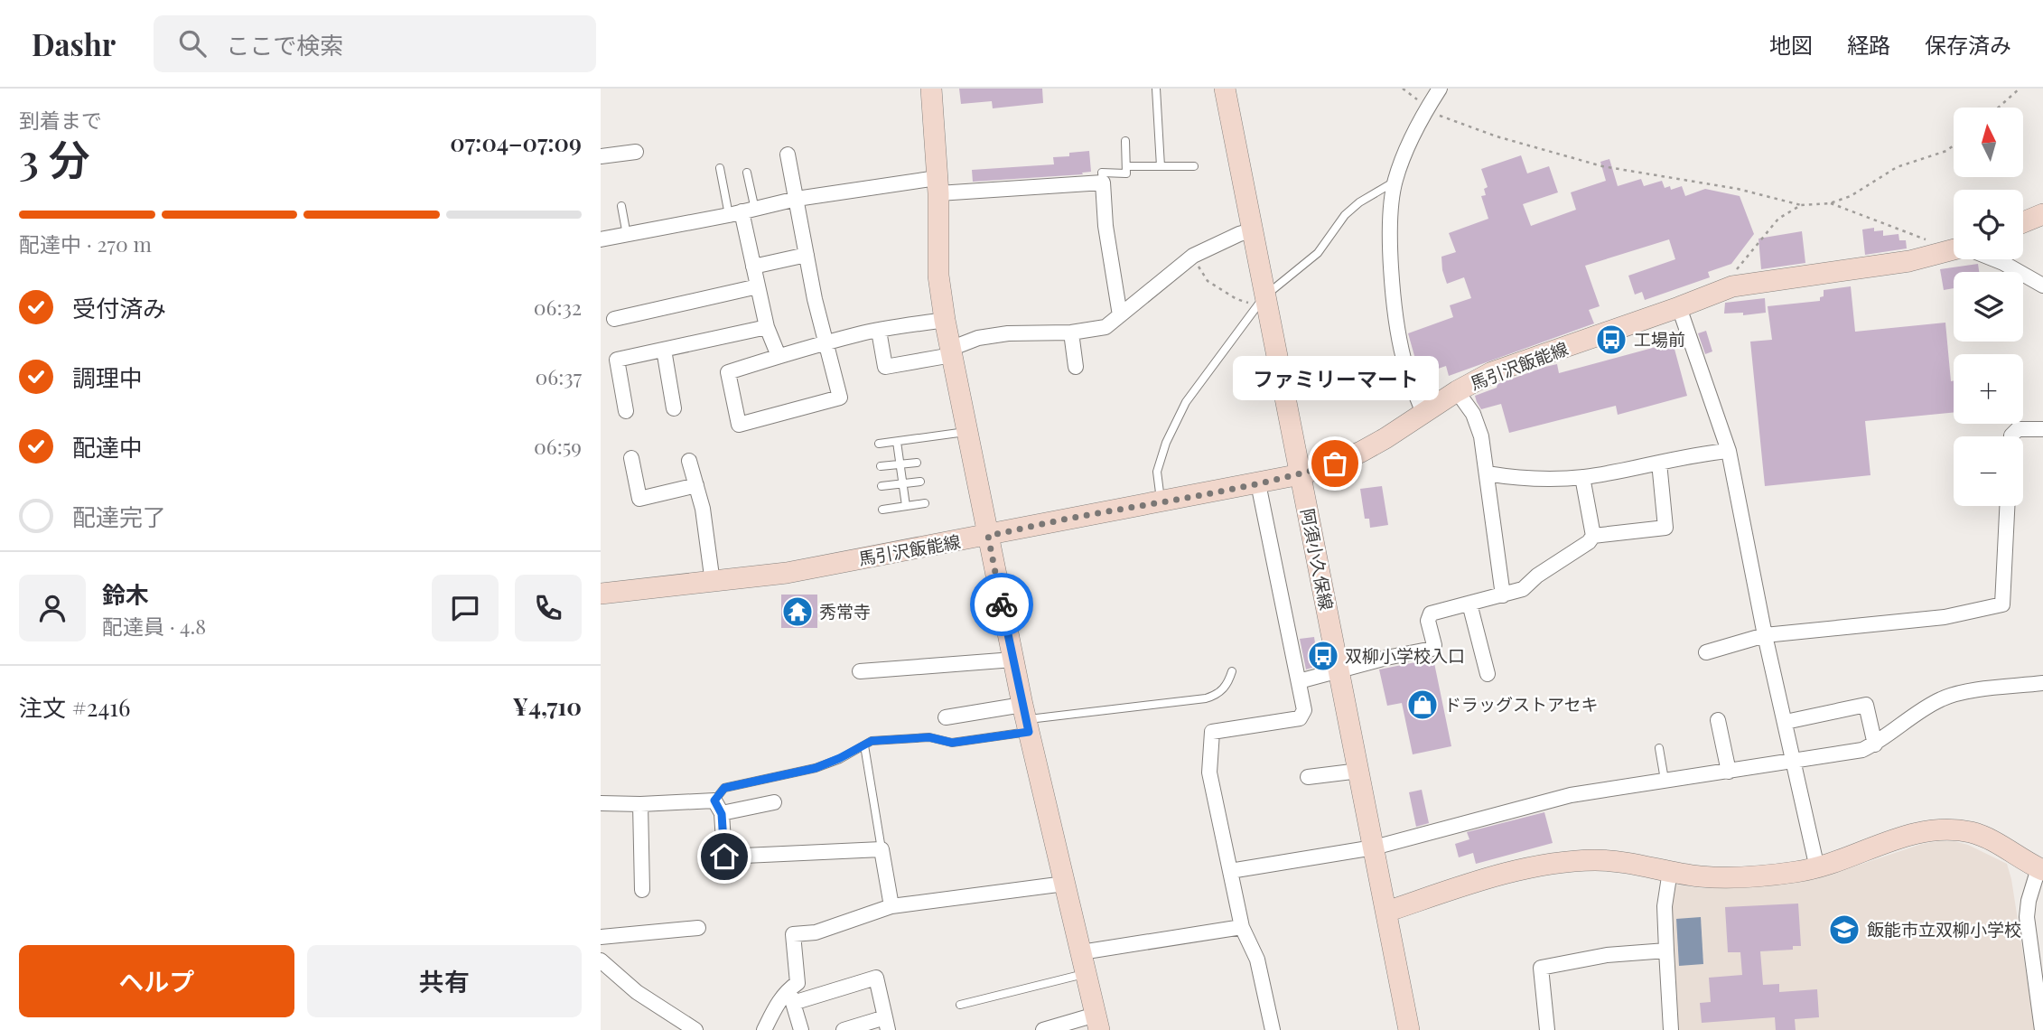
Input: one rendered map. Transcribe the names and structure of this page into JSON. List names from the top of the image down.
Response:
{
  "streets": {
    "street": ["馬引沢飯能線", "阿須小久保線"]
  },
  "crossings": [
    ["馬引沢飯能線", "阿須小久保線"]
  ],
  "places": {
    "bus stop": ["工場前", "双柳小学校入口"],
    "other": ["ファミリーマート"],
    "temple": ["秀常寺"],
    "shop": ["ドラッグストアセキ"],
    "school or university": ["飯能市立双柳小学校"]
  },
  "north": "top",
  "page": {
    "header": "Dashr",
    "search": "ここで検索",
    "nav": ["地図", "経路", "保存済み"],
    "heading": ["3 分", "到着まで", "07:04–07:09"],
    "panel": [
      "鈴木",
      "配達員 · 4.8",
      "注文 #2416",
      "¥4,710"
    ],
    "map_buttons": ["+", "−"],
    "bar": "配達中 · 270 m",
    "list": [
      ["受付済み", "06:32"],
      ["調理中", "06:37"],
      ["配達中", "06:59"],
      "配達完了"
    ],
    "bubble": "ファミリーマート",
    "buttons": ["ヘルプ", "共有"]
  }
}
